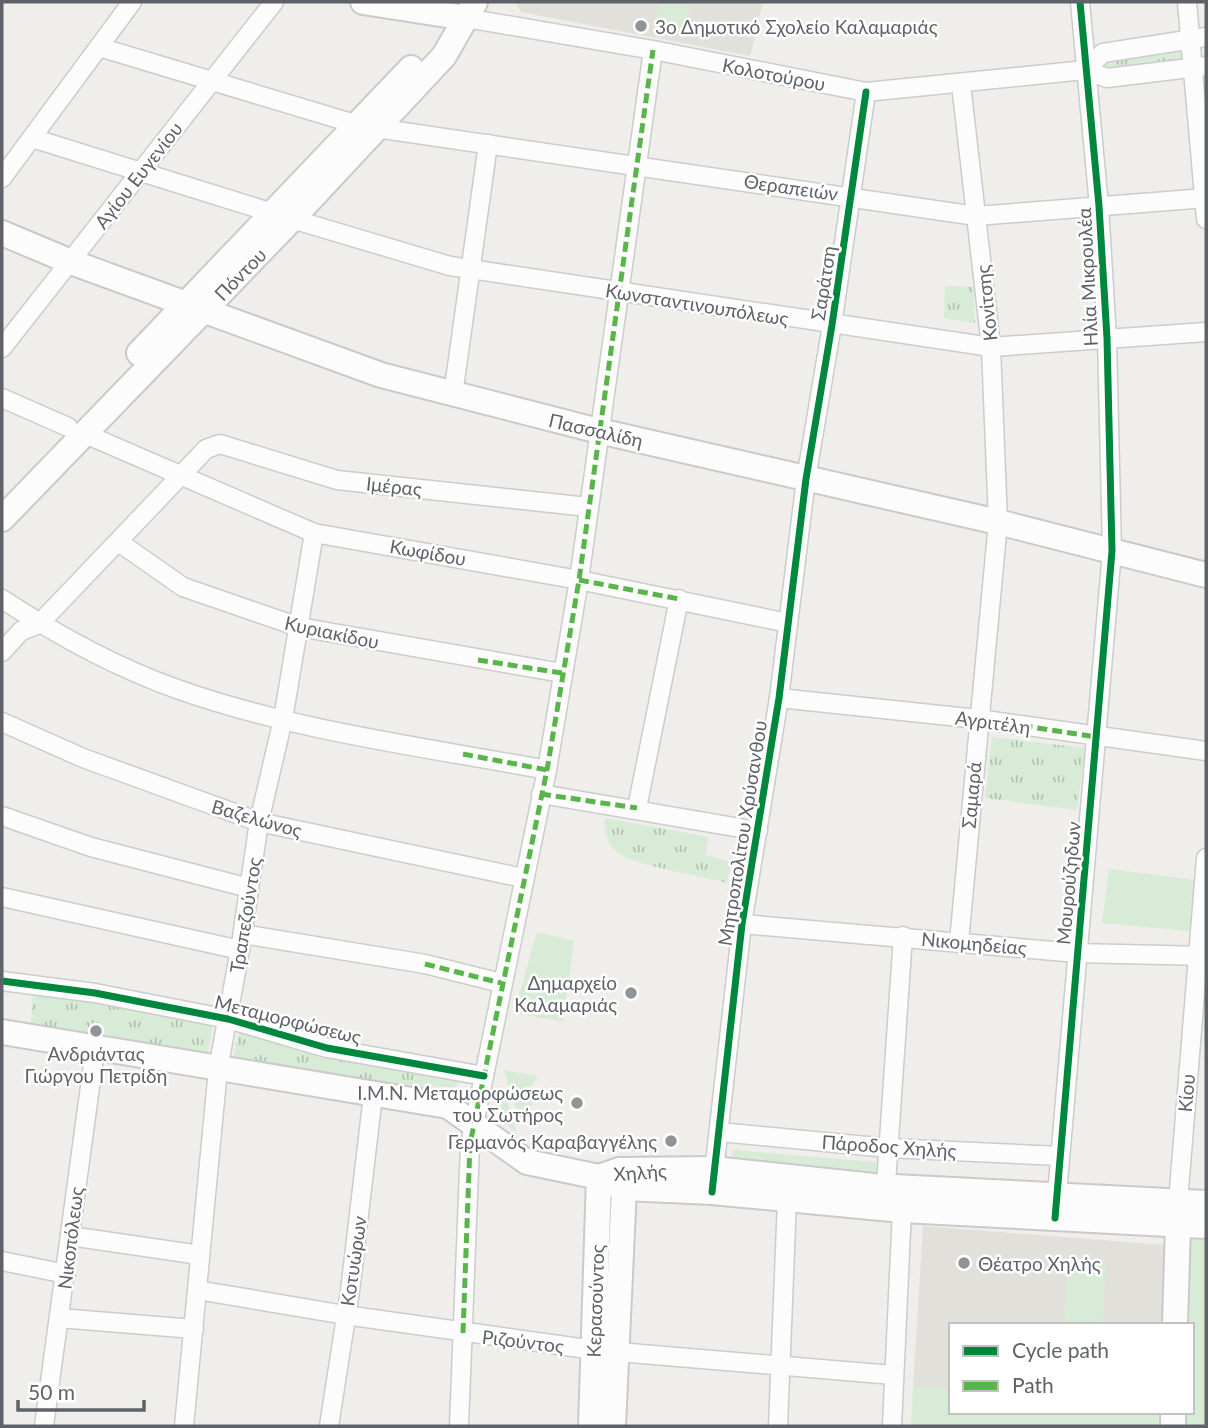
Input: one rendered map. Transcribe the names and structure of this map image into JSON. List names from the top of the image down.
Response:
{
  "streets": {
    "main road": [
      "Πόντου",
      "Πασσαλίδη",
      "Χηλής",
      "Κερασούντος"
    ],
    "street": [
      "Κολοτούρου",
      "Αγίου Ευγενίου",
      "Θεραπειών",
      "Ηλία Μικρουλέα",
      "Σαράτση",
      "Κονίτσης",
      "Κωνσταντινουπόλεως",
      "Ιμέρας",
      "Κωφίδου",
      "Κυριακίδου",
      "Αγριτέλη",
      "Σαμαρά",
      "Βαζελώνος",
      "Μητροπολίτου Χρύσανθου",
      "Μουρούζηδων",
      "Τραπεζούντος",
      "Νικομηδείας",
      "Μεταμορφώσεως",
      "Κίου",
      "Πάροδος Χηλής",
      "Νικοπόλεως",
      "Κοτυώρων",
      "Ριζούντος"
    ]
  },
  "crossings": [
    ["Κολοτούρου", "Πόντου"],
    ["Κολοτούρου", "Ηλία Μικρουλέα"],
    ["Κολοτούρου", "Σαράτση"],
    ["Κολοτούρου", "Κονίτσης"],
    ["Αγίου Ευγενίου", "Θεραπειών"],
    ["Αγίου Ευγενίου", "Κωνσταντινουπόλεως"],
    ["Αγίου Ευγενίου", "Πασσαλίδη"],
    ["Θεραπειών", "Πόντου"],
    ["Θεραπειών", "Ηλία Μικρουλέα"],
    ["Θεραπειών", "Σαράτση"],
    ["Θεραπειών", "Κονίτσης"],
    ["Πόντου", "Κωνσταντινουπόλεως"],
    ["Πόντου", "Πασσαλίδη"],
    ["Πόντου", "Κωφίδου"],
    ["Ηλία Μικρουλέα", "Κωνσταντινουπόλεως"],
    ["Ηλία Μικρουλέα", "Πασσαλίδη"],
    ["Ηλία Μικρουλέα", "Μουρούζηδων"],
    ["Σαράτση", "Κωνσταντινουπόλεως"],
    ["Σαράτση", "Πασσαλίδη"],
    ["Σαράτση", "Μητροπολίτου Χρύσανθου"],
    ["Κονίτσης", "Κωνσταντινουπόλεως"],
    ["Κονίτσης", "Πασσαλίδη"],
    ["Κονίτσης", "Σαμαρά"],
    ["Πασσαλίδη", "Σαμαρά"],
    ["Πασσαλίδη", "Μητροπολίτου Χρύσανθου"],
    ["Πασσαλίδη", "Μουρούζηδων"],
    ["Ιμέρας", "Κωφίδου"],
    ["Κωφίδου", "Μητροπολίτου Χρύσανθου"],
    ["Κωφίδου", "Τραπεζούντος"],
    ["Κυριακίδου", "Τραπεζούντος"],
    ["Αγριτέλη", "Σαμαρά"],
    ["Αγριτέλη", "Μητροπολίτου Χρύσανθου"],
    ["Αγριτέλη", "Μουρούζηδων"],
    ["Σαμαρά", "Νικομηδείας"],
    ["Βαζελώνος", "Τραπεζούντος"],
    ["Μητροπολίτου Χρύσανθου", "Νικομηδείας"],
    ["Μητροπολίτου Χρύσανθου", "Πάροδος Χηλής"],
    ["Μητροπολίτου Χρύσανθου", "Χηλής"],
    ["Μουρούζηδων", "Νικομηδείας"],
    ["Μουρούζηδων", "Πάροδος Χηλής"],
    ["Μουρούζηδων", "Χηλής"],
    ["Τραπεζούντος", "Μεταμορφώσεως"],
    ["Τραπεζούντος", "Ριζούντος"],
    ["Νικομηδείας", "Κίου"],
    ["Κίου", "Χηλής"],
    ["Χηλής", "Κερασούντος"],
    ["Κοτυώρων", "Ριζούντος"],
    ["Κερασούντος", "Ριζούντος"]
  ],
  "places": [
    "3ο Δημοτικό Σχολείο Καλαμαριάς",
    "Δημαρχείο Καλαμαριάς",
    "Ανδριάντας Γιώργου Πετρίδη",
    "Ι.Μ.Ν. Μεταμορφώσεως του Σωτήρος",
    "Γερμανός Καραβαγγέλης",
    "Θέατρο Χηλής"
  ],
  "legend": ["Cycle path", "Path"],
  "scale_bar": "50 m"
}
